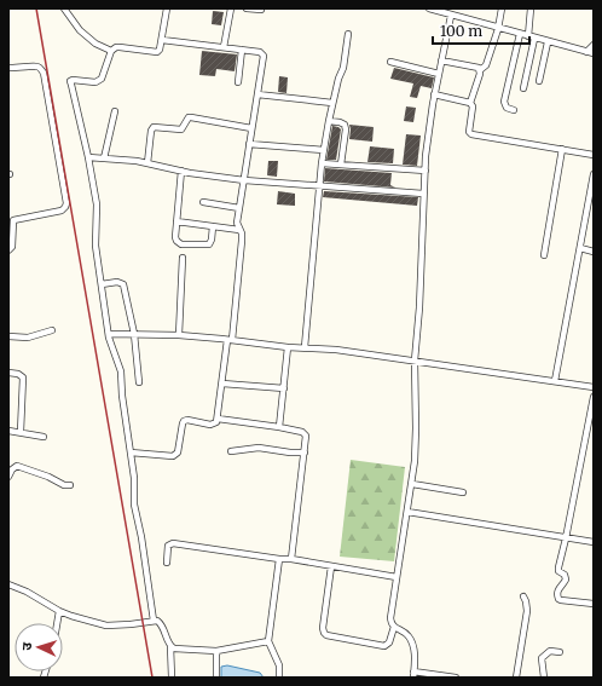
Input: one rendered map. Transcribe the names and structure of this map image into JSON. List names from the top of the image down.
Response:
{
  "scale_bar": "100 m",
  "north": "left"
}
